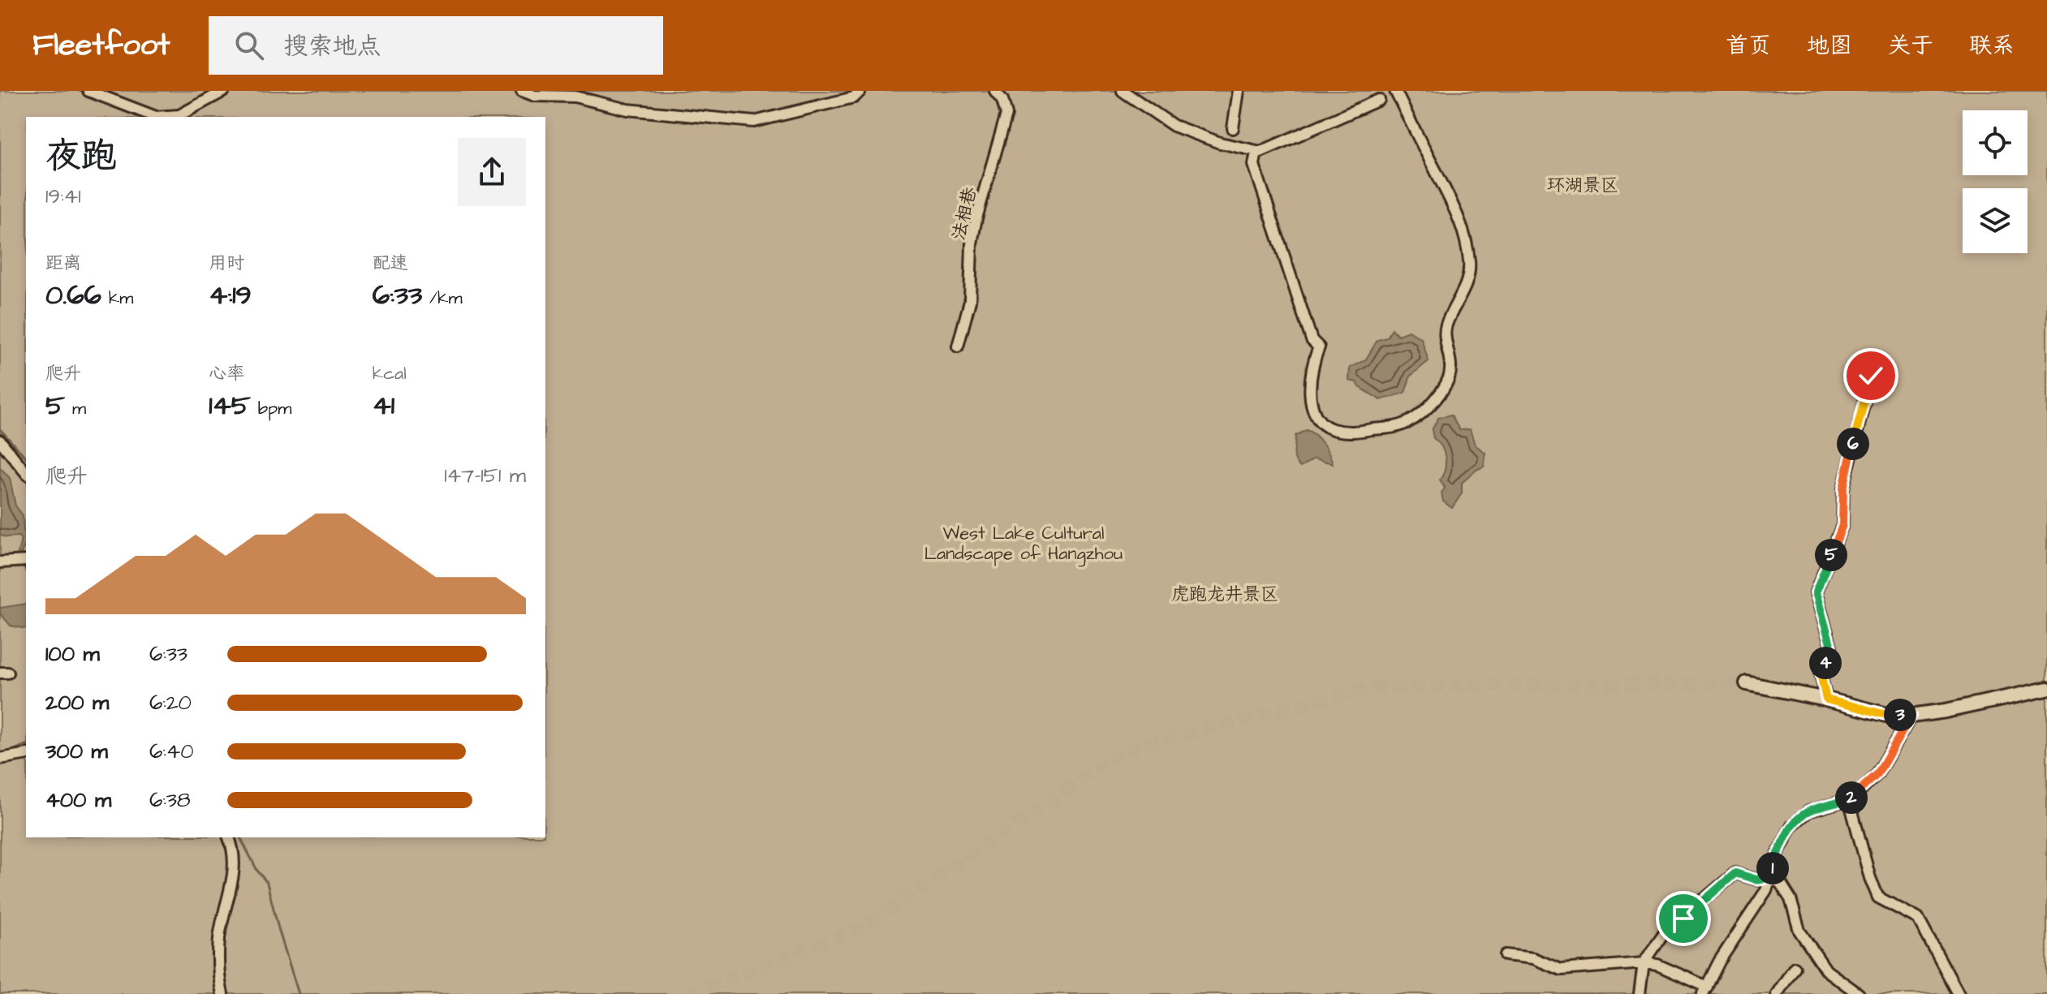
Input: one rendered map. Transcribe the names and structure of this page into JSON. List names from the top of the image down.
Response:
{
  "streets": {
    "street": ["法相巷"]
  },
  "parks": ["环湖景区", "West Lake Cultural Landscape of Hangzhou", "虎跑龙井景区"],
  "page": {
    "header": "Fleetfoot",
    "search": "搜索地点",
    "nav": [
      "首页",
      "地图",
      "关于",
      "联系"
    ],
    "heading": ["夜跑", "19:41"],
    "stats": [
      ["距离", "0.66 km"],
      ["用时", "4:19"],
      ["配速", "6:33 /km"],
      ["爬升", "5 m"],
      ["心率", "145 bpm"],
      ["kcal", "41"]
    ],
    "pins": [
      "6",
      "5",
      "4",
      "3",
      "2",
      "1"
    ],
    "chart": ["爬升", "147–151 m"],
    "list": [
      {
        "name": "100 m",
        "note": "6:33"
      },
      {
        "name": "200 m",
        "note": "6:20"
      },
      {
        "name": "300 m",
        "note": "6:40"
      },
      {
        "name": "400 m",
        "note": "6:38"
      }
    ]
  }
}
